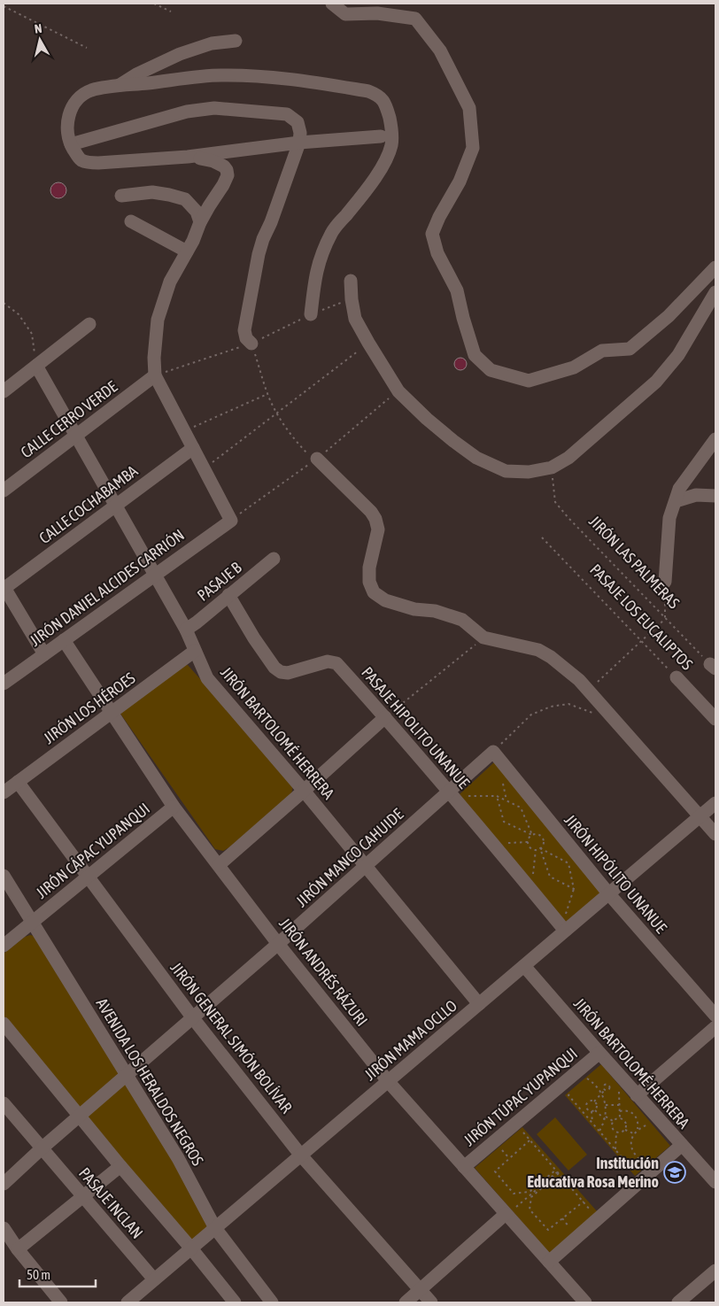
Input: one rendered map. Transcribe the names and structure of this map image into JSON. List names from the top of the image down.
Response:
{
  "streets": {
    "street": [
      "CALLE CERRO VERDE",
      "CALLE COCHABAMBA",
      "PASAJE B",
      "JIRÓN DANIEL ALCIDES CARRIÓN",
      "PASAJE LOS EUCALIPTOS",
      "JIRÓN LOS HÉROES",
      "PASAJE HIPOLITO UNANUE",
      "JIRÓN BARTOLOMÉ HERRERA",
      "JIRÓN CÁPAC YUPANQUI",
      "JIRÓN MANCO CAHUIDE",
      "JIRÓN HIPÓLITO UNANUE",
      "JIRÓN ANDRÉS RÁZURI",
      "JIRÓN GENERAL SIMÓN BOLÍVAR",
      "JIRÓN MAMA OCLLO",
      "AVENIDA LOS HERALDOS NEGROS",
      "JIRÓN TÚPAC YUPANQUI",
      "PASAJE INCLAN"
    ],
    "path": ["JIRÓN LAS PALMERAS"]
  },
  "crossings": [
    ["CALLE CERRO VERDE", "JIRÓN BARTOLOMÉ HERRERA"],
    ["CALLE COCHABAMBA", "JIRÓN BARTOLOMÉ HERRERA"],
    ["PASAJE B", "PASAJE HIPOLITO UNANUE"],
    ["PASAJE B", "JIRÓN BARTOLOMÉ HERRERA"],
    ["JIRÓN DANIEL ALCIDES CARRIÓN", "JIRÓN BARTOLOMÉ HERRERA"],
    ["JIRÓN DANIEL ALCIDES CARRIÓN", "JIRÓN ANDRÉS RÁZURI"],
    ["JIRÓN LOS HÉROES", "JIRÓN BARTOLOMÉ HERRERA"],
    ["JIRÓN LOS HÉROES", "JIRÓN ANDRÉS RÁZURI"],
    ["JIRÓN LOS HÉROES", "JIRÓN GENERAL SIMÓN BOLÍVAR"],
    ["PASAJE HIPOLITO UNANUE", "JIRÓN MANCO CAHUIDE"],
    ["PASAJE HIPOLITO UNANUE", "JIRÓN MAMA OCLLO"],
    ["JIRÓN BARTOLOMÉ HERRERA", "JIRÓN MANCO CAHUIDE"],
    ["JIRÓN BARTOLOMÉ HERRERA", "JIRÓN MAMA OCLLO"],
    ["JIRÓN BARTOLOMÉ HERRERA", "JIRÓN TÚPAC YUPANQUI"],
    ["JIRÓN CÁPAC YUPANQUI", "JIRÓN ANDRÉS RÁZURI"],
    ["JIRÓN CÁPAC YUPANQUI", "JIRÓN GENERAL SIMÓN BOLÍVAR"],
    ["JIRÓN CÁPAC YUPANQUI", "AVENIDA LOS HERALDOS NEGROS"],
    ["JIRÓN MANCO CAHUIDE", "JIRÓN HIPÓLITO UNANUE"],
    ["JIRÓN MANCO CAHUIDE", "JIRÓN ANDRÉS RÁZURI"],
    ["JIRÓN MANCO CAHUIDE", "JIRÓN GENERAL SIMÓN BOLÍVAR"],
    ["JIRÓN MANCO CAHUIDE", "AVENIDA LOS HERALDOS NEGROS"],
    ["JIRÓN MANCO CAHUIDE", "PASAJE INCLAN"],
    ["JIRÓN HIPÓLITO UNANUE", "JIRÓN MAMA OCLLO"],
    ["JIRÓN ANDRÉS RÁZURI", "JIRÓN MAMA OCLLO"],
    ["JIRÓN ANDRÉS RÁZURI", "JIRÓN TÚPAC YUPANQUI"],
    ["JIRÓN GENERAL SIMÓN BOLÍVAR", "JIRÓN MAMA OCLLO"],
    ["JIRÓN MAMA OCLLO", "AVENIDA LOS HERALDOS NEGROS"],
    ["JIRÓN MAMA OCLLO", "PASAJE INCLAN"]
  ],
  "places": {
    "school or university": ["Institución Educativa Rosa Merino"]
  },
  "scale_bar": "50 m",
  "north": "top"
}
